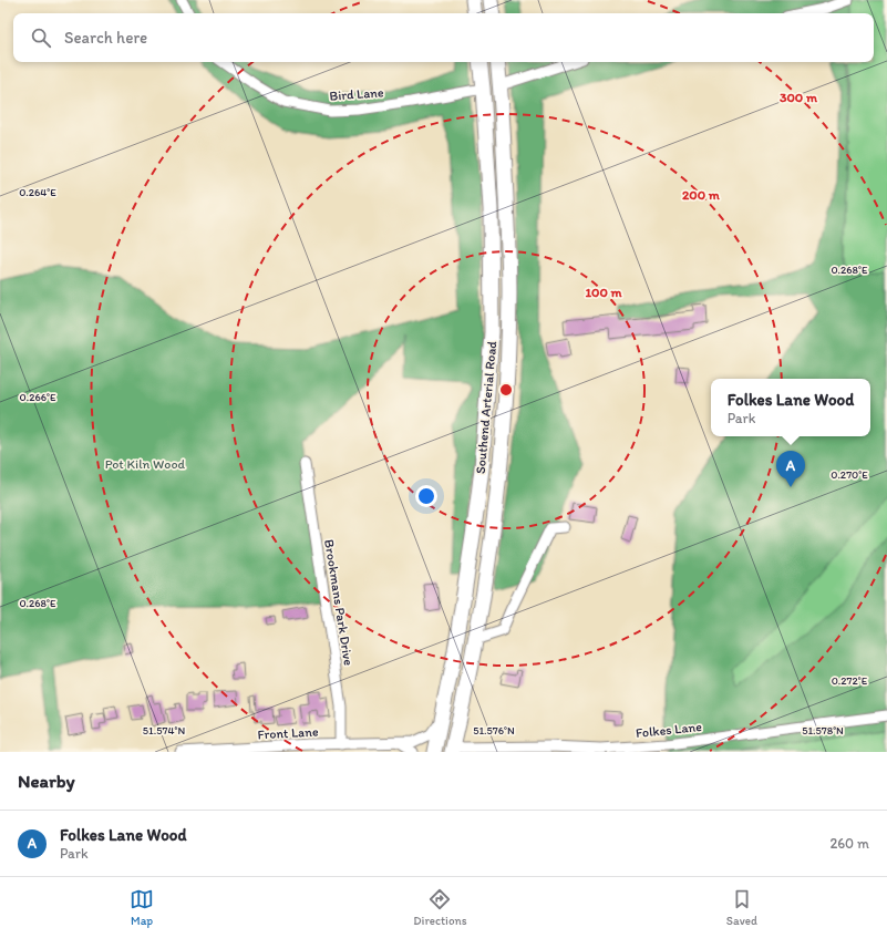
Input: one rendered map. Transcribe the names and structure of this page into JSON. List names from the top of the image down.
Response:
{
  "streets": {
    "highway": ["Southend Arterial Road"],
    "street": [
      "Bird Lane",
      "Brookmans Park Drive",
      "Folkes Lane",
      "Front Lane"
    ]
  },
  "crossings": [
    ["Bird Lane", "Southend Arterial Road"],
    ["Southend Arterial Road", "Folkes Lane"],
    ["Southend Arterial Road", "Front Lane"],
    ["Brookmans Park Drive", "Front Lane"]
  ],
  "parks": ["Pot Kiln Wood"],
  "page": {
    "search": "Search here",
    "popup": ["Folkes Lane Wood", "Park"],
    "pins": "A",
    "heading": "Nearby",
    "list": [
      {
        "mark": "A",
        "name": "Folkes Lane Wood",
        "note": "Park",
        "value": "260 m"
      }
    ],
    "nav": ["Map", "Directions", "Saved"]
  },
  "coordinates": [
    "0.264°E",
    "0.268°E",
    "0.266°E",
    "0.270°E",
    "0.272°E",
    "51.574°N",
    "51.576°N",
    "51.578°N"
  ],
  "rings": ["300 m", "200 m", "100 m"]
}
